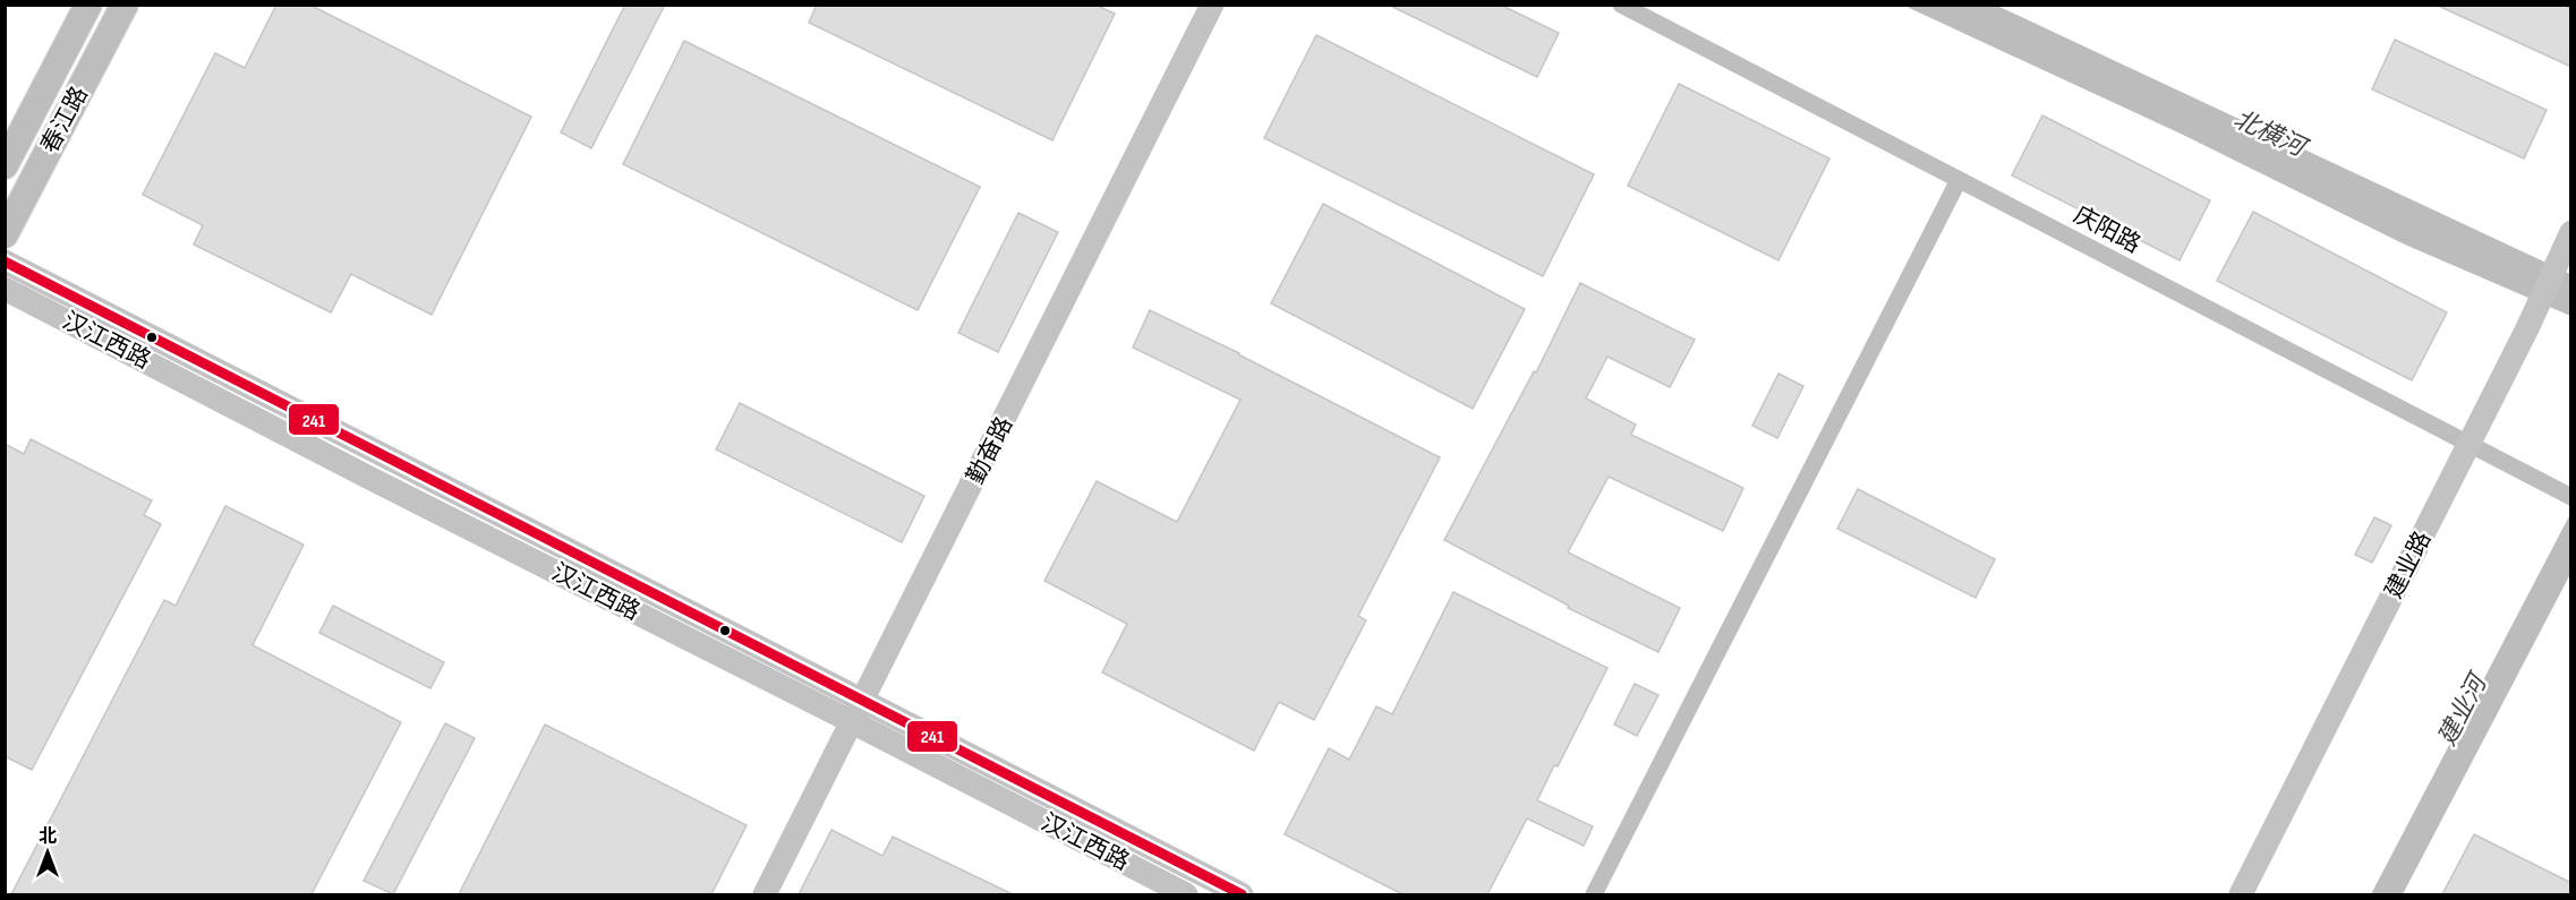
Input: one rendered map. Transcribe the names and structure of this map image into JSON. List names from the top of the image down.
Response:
{
  "streets": {
    "main road": [
      "春江路",
      "汉江西路",
      "勤奋路",
      "建业路"
    ],
    "street": ["庆阳路"]
  },
  "crossings": [
    ["庆阳路", "建业路"],
    ["汉江西路", "勤奋路"]
  ],
  "water": ["北横河", "建业河"],
  "lines": ["transit line 241"],
  "north": "top"
}
